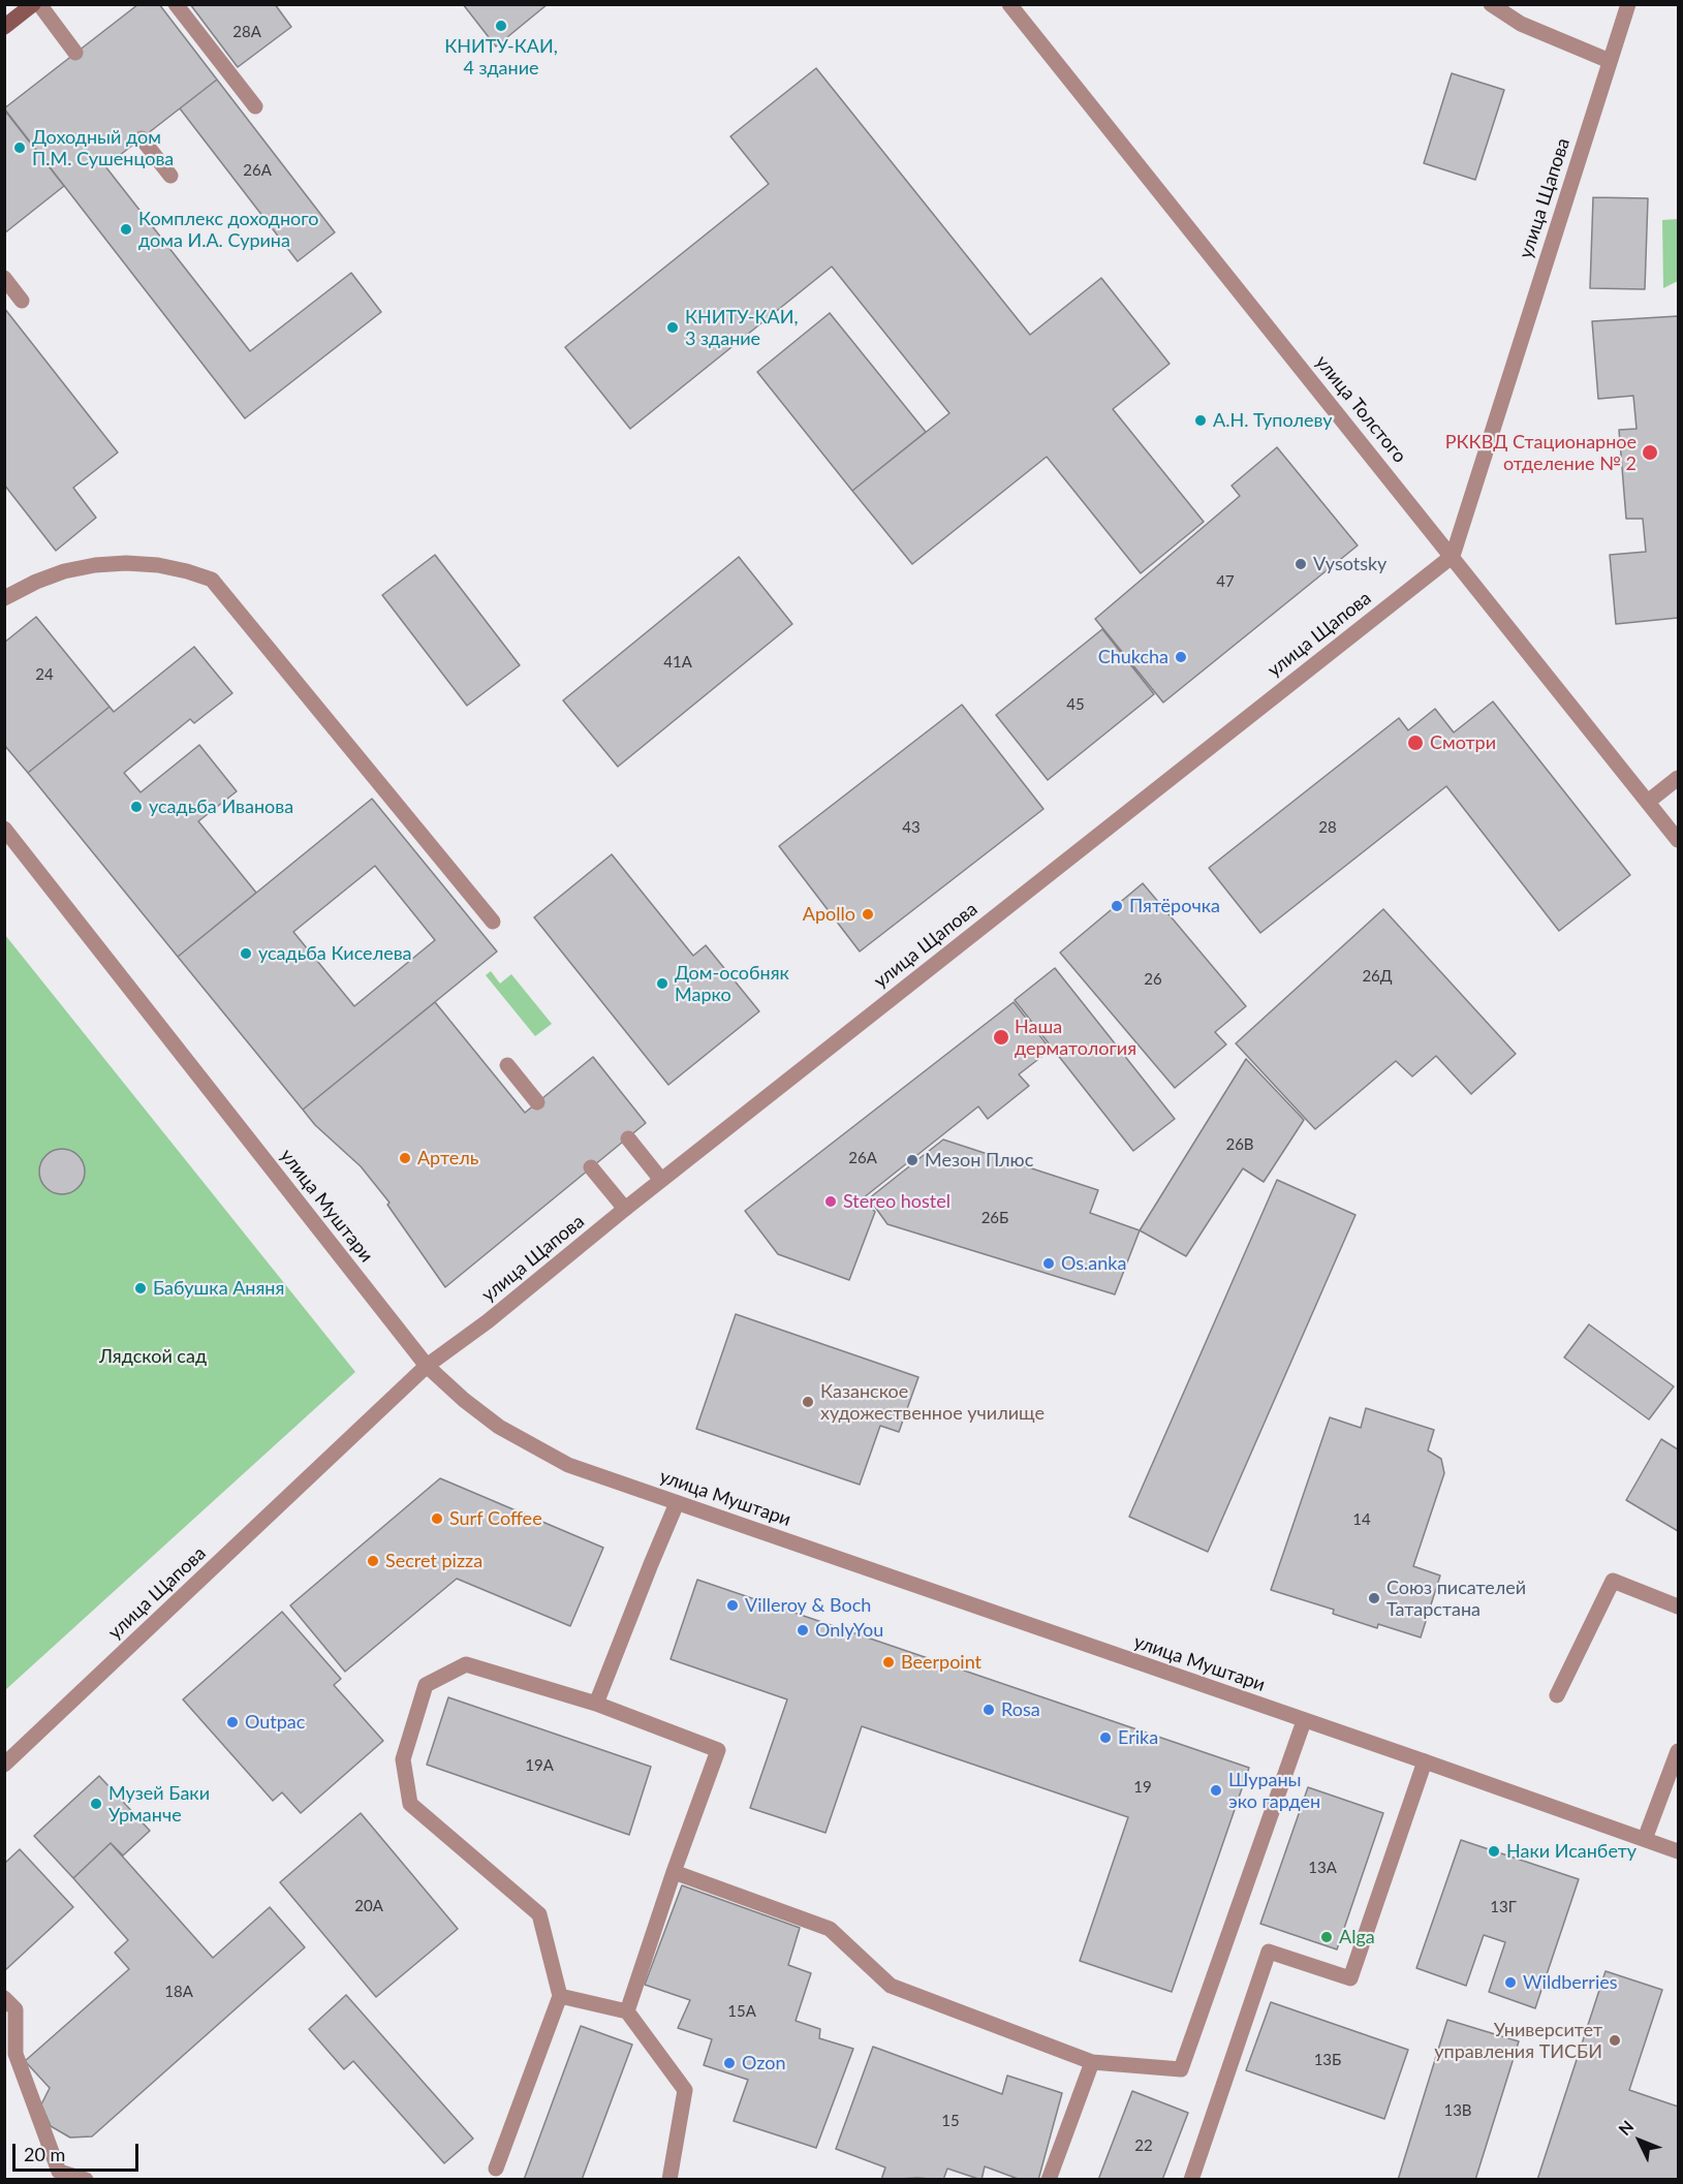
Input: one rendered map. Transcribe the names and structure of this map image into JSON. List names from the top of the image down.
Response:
{
  "streets": {
    "street": ["улица Щапова", "улица Толстого", "улица Муштари"]
  },
  "crossings": [
    ["улица Щапова", "улица Толстого"],
    ["улица Щапова", "улица Муштари"]
  ],
  "parks": ["Лядской сад"],
  "places": [
    "КНИТУ-КАИ, 4 здание",
    "Доходный дом П.М. Сушенцова",
    "Комплекс доходного дома И.А. Сурина",
    "КНИТУ-КАИ, 3 здание",
    "А.Н. Туполеву",
    "РККВД Стационарное отделение № 2",
    "Vysotsky",
    "Chukcha",
    "Смотри",
    "усадьба Иванова",
    "Пятёрочка",
    "Apollo",
    "усадьба Киселева",
    "Дом-особняк Марко",
    "Наша дерматология",
    "Артель",
    "Мезон Плюс",
    "Stereo hostel",
    "Os.anka",
    "Бабушка Аняня",
    "Казанское художественное училище",
    "Surf Coffee",
    "Secret pizza",
    "Союз писателей Татарстана",
    "Villeroy & Boch",
    "OnlyYou",
    "Beerpoint",
    "Rosa",
    "Outpac",
    "Erika",
    "Шураны эко гарден",
    "Музей Баки Урманче",
    "Наки Исанбету",
    "Alga",
    "Wildberries",
    "Университет управления ТИСБИ",
    "Ozon"
  ],
  "house_numbers": [
    "28А",
    "26А",
    "47",
    "41А",
    "24",
    "45",
    "43",
    "28",
    "26Д",
    "26",
    "26В",
    "26А",
    "26Б",
    "14",
    "19А",
    "19",
    "13А",
    "20А",
    "13Г",
    "18А",
    "15А",
    "13Б",
    "13В",
    "15",
    "22"
  ],
  "scale_bar": "20 m",
  "north": "top left"
}
